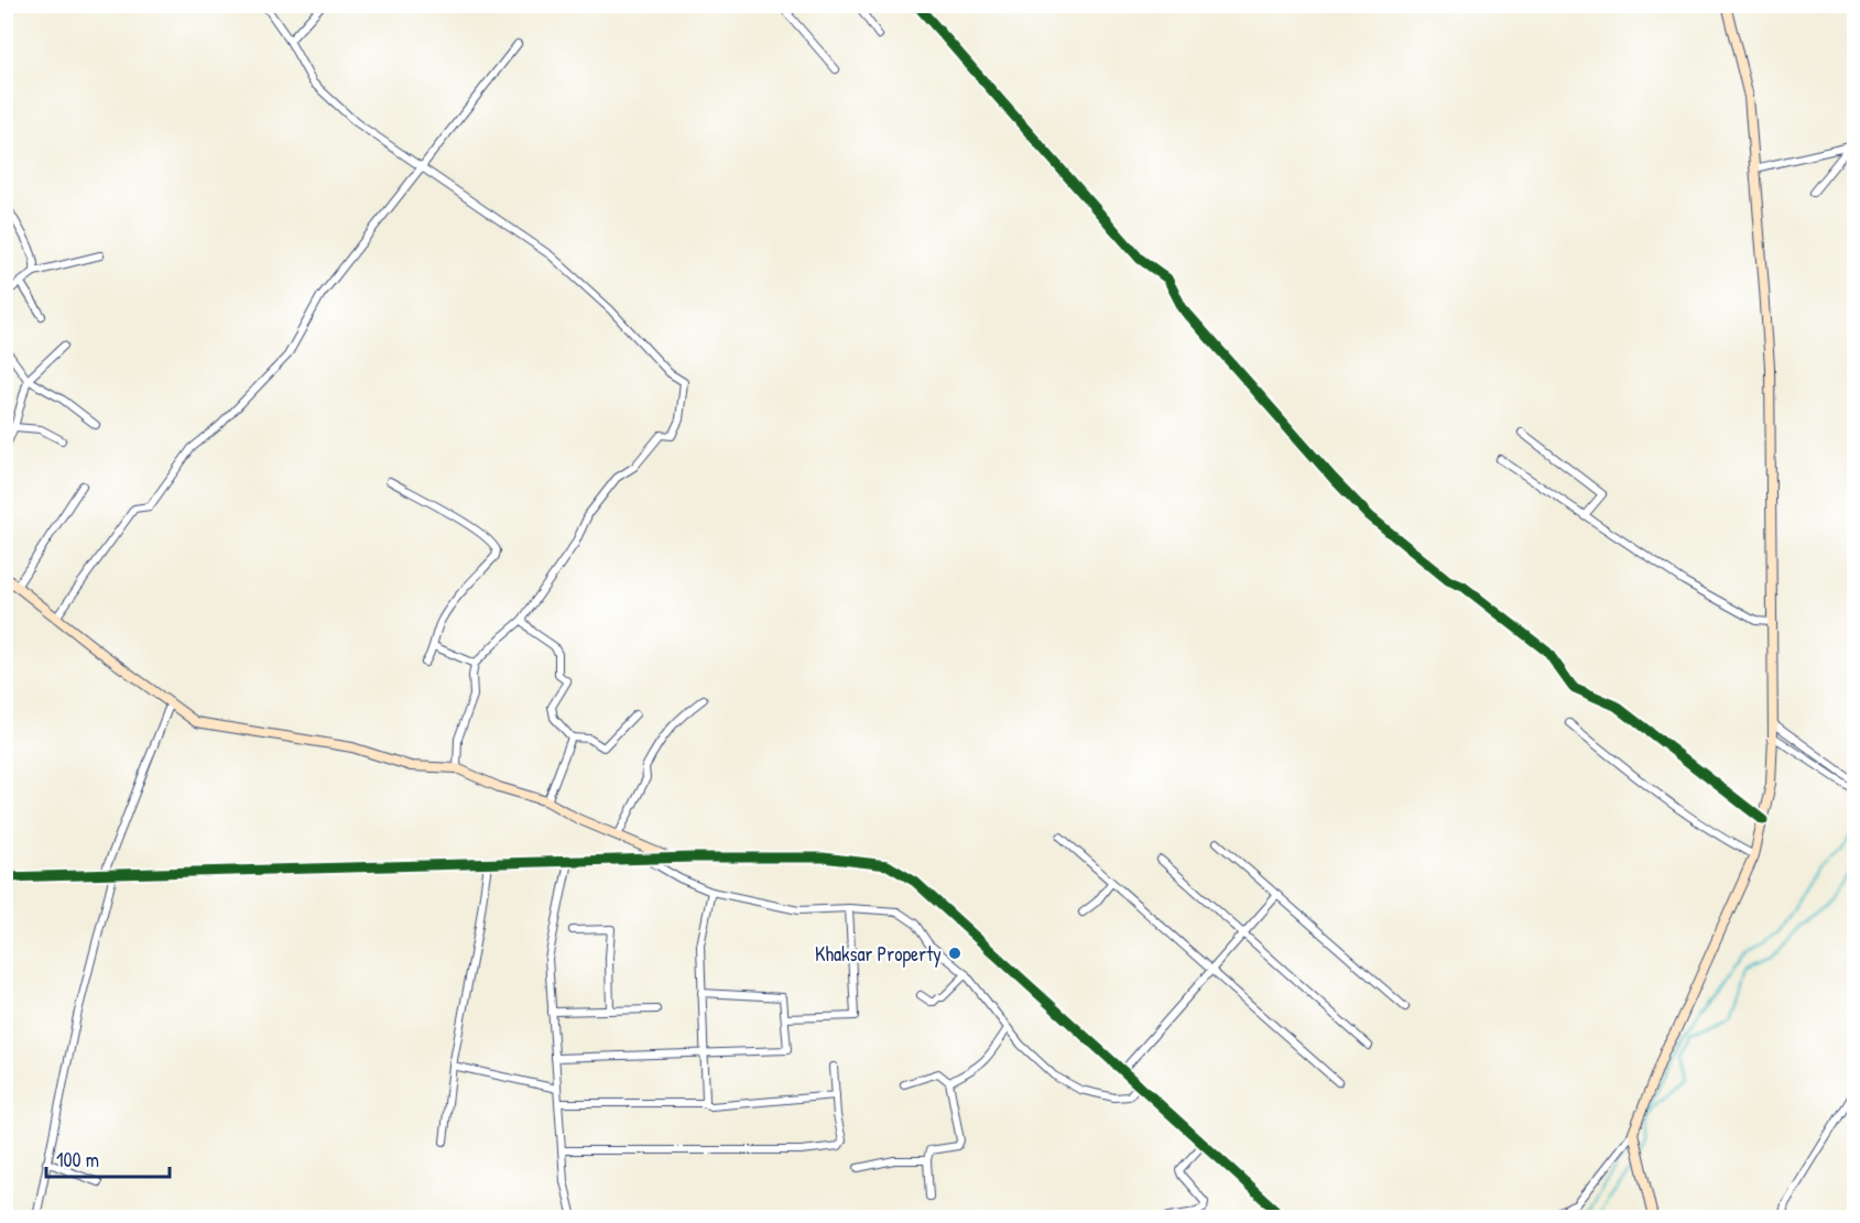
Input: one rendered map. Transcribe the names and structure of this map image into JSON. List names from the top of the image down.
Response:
{
  "places": ["Khaksar Property"],
  "scale_bar": "100 m"
}
